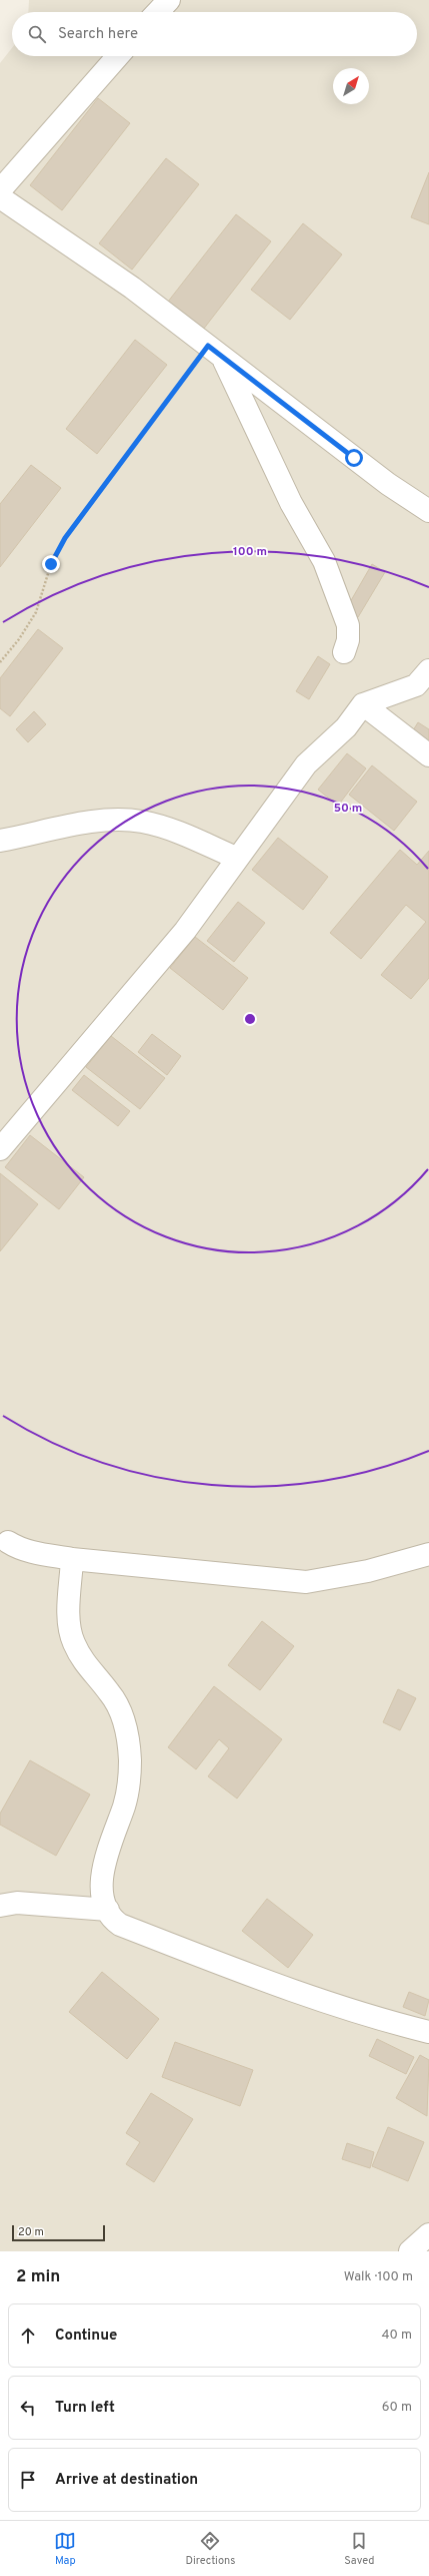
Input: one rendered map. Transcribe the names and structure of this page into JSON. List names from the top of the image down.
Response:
{
  "scale_bar": "20 m",
  "north": "top right",
  "page": {
    "search": "Search here",
    "scale": "20 m",
    "heading": ["2 min", "Walk · 100 m"],
    "list": [
      ["Continue", "40 m"],
      ["Turn left", "60 m"],
      "Arrive at destination"
    ],
    "nav": ["Map", "Directions", "Saved"]
  },
  "rings": ["100 m", "50 m"]
}
